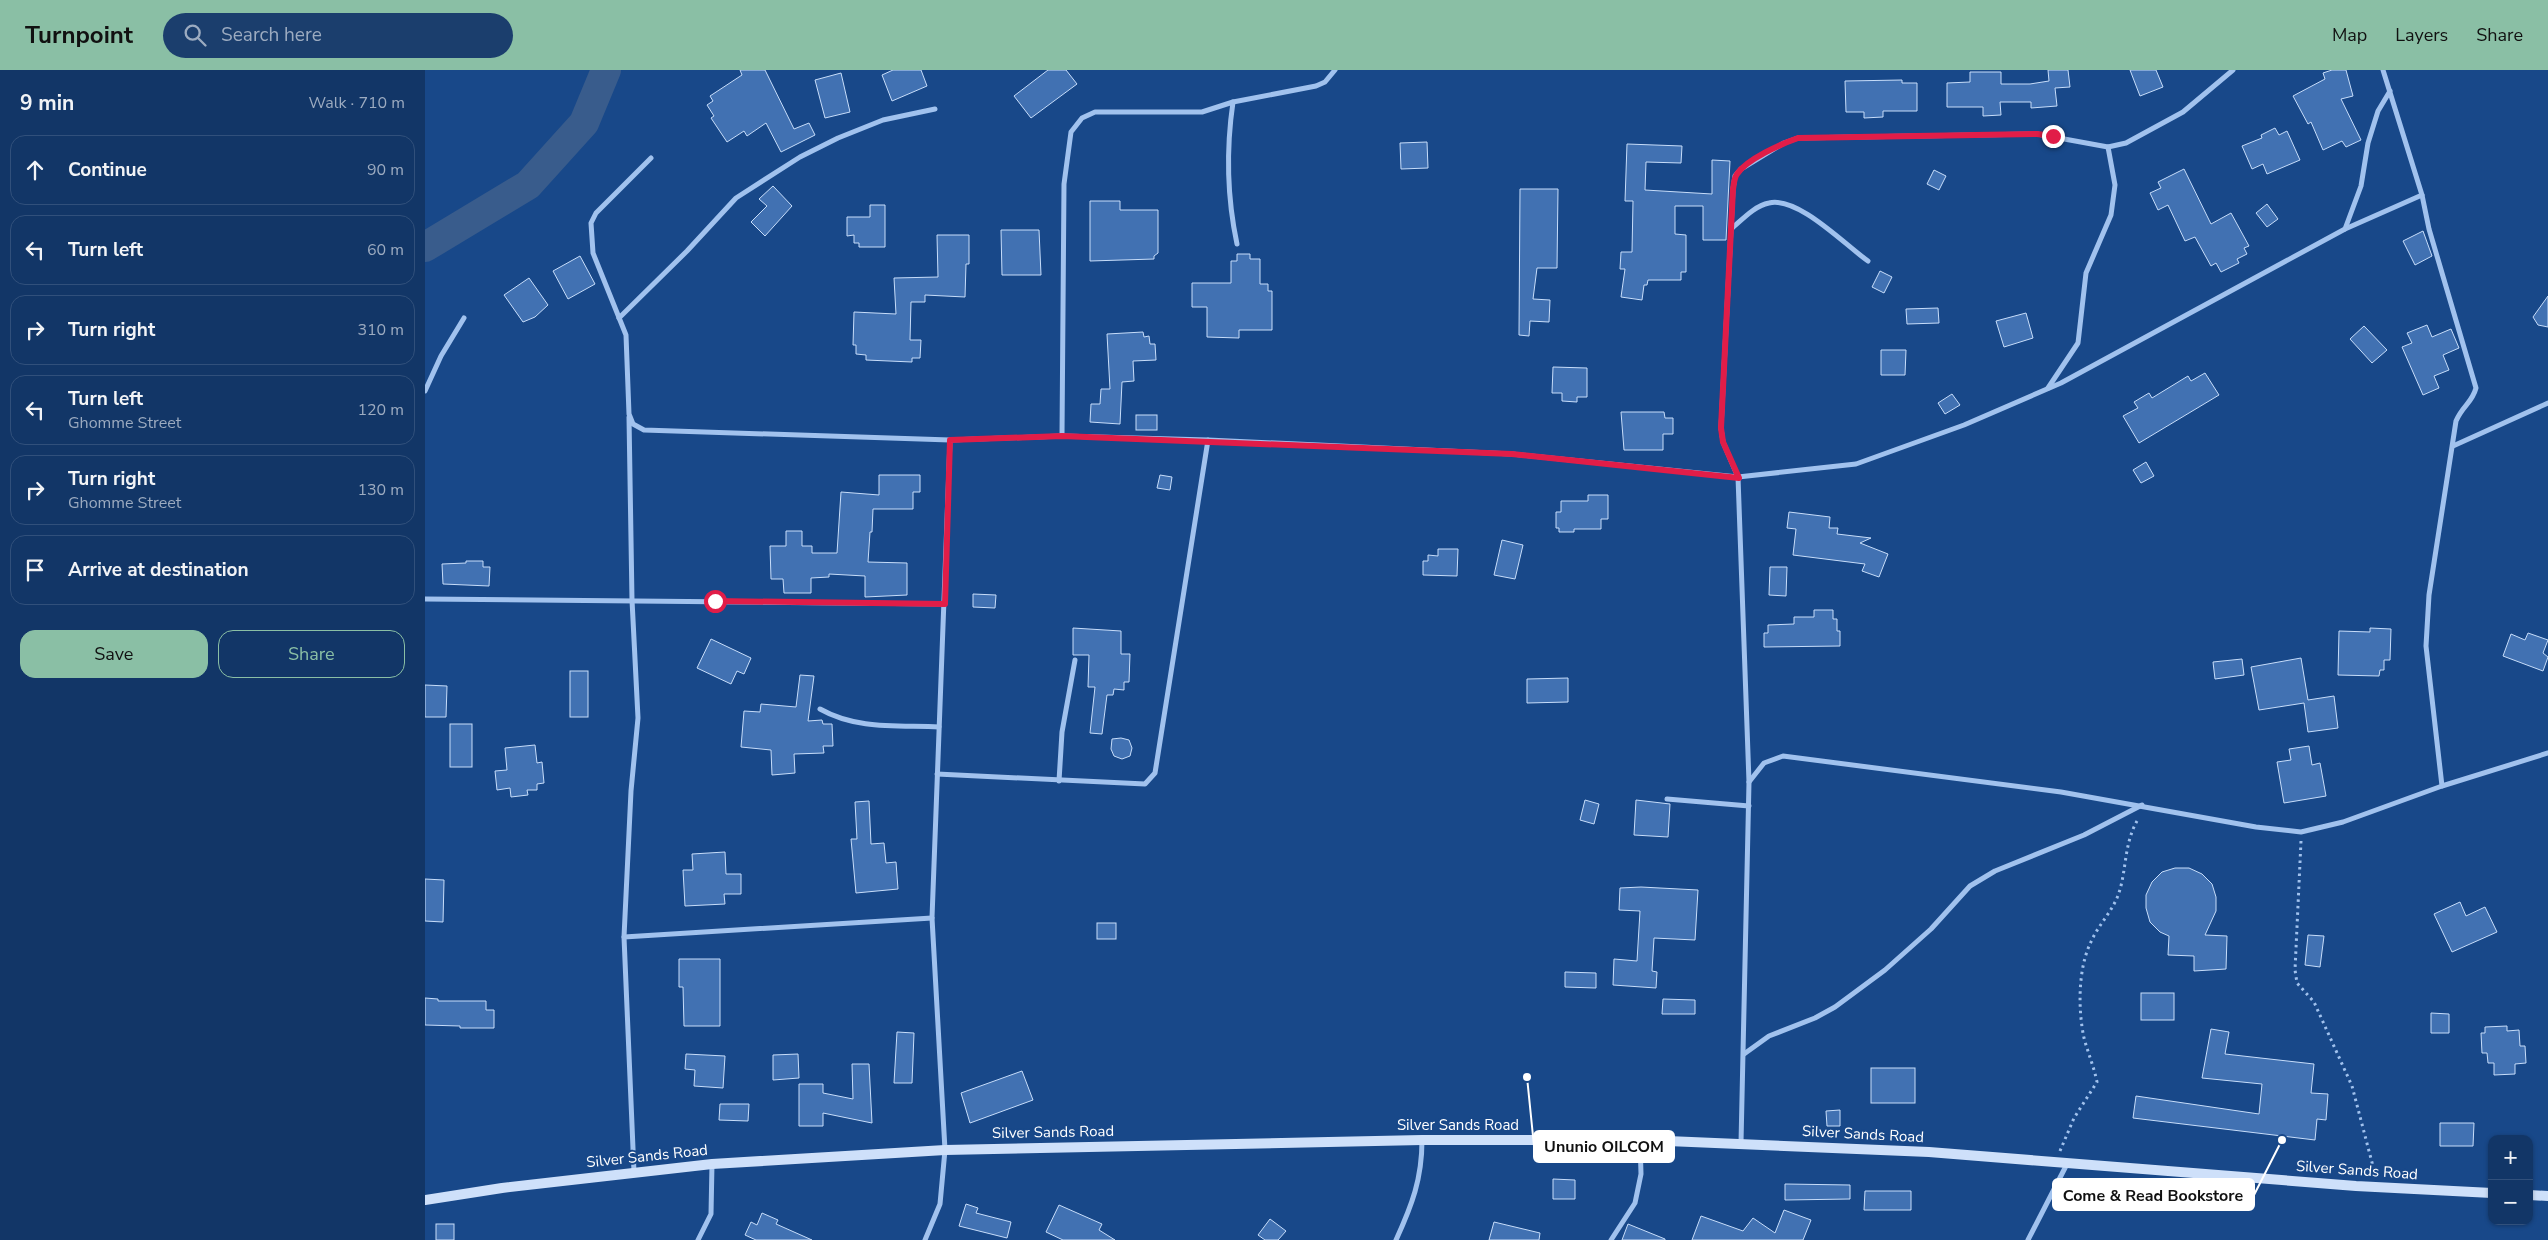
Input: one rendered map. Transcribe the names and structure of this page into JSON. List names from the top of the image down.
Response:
{
  "streets": {
    "street": ["Silver Sands Road"]
  },
  "places": ["Ununio OILCOM", "Come & Read Bookstore"],
  "page": {
    "header": "Turnpoint",
    "search": "Search here",
    "nav": ["Map", "Layers", "Share"],
    "heading": ["9 min", "Walk · 710 m"],
    "list": [
      ["Continue", "90 m"],
      ["Turn left", "60 m"],
      ["Turn right", "310 m"],
      ["Turn left", "Ghomme Street", "120 m"],
      ["Turn right", "Ghomme Street", "130 m"],
      "Arrive at destination"
    ],
    "buttons": ["Save", "Share"],
    "map_buttons": ["+", "−"]
  }
}
